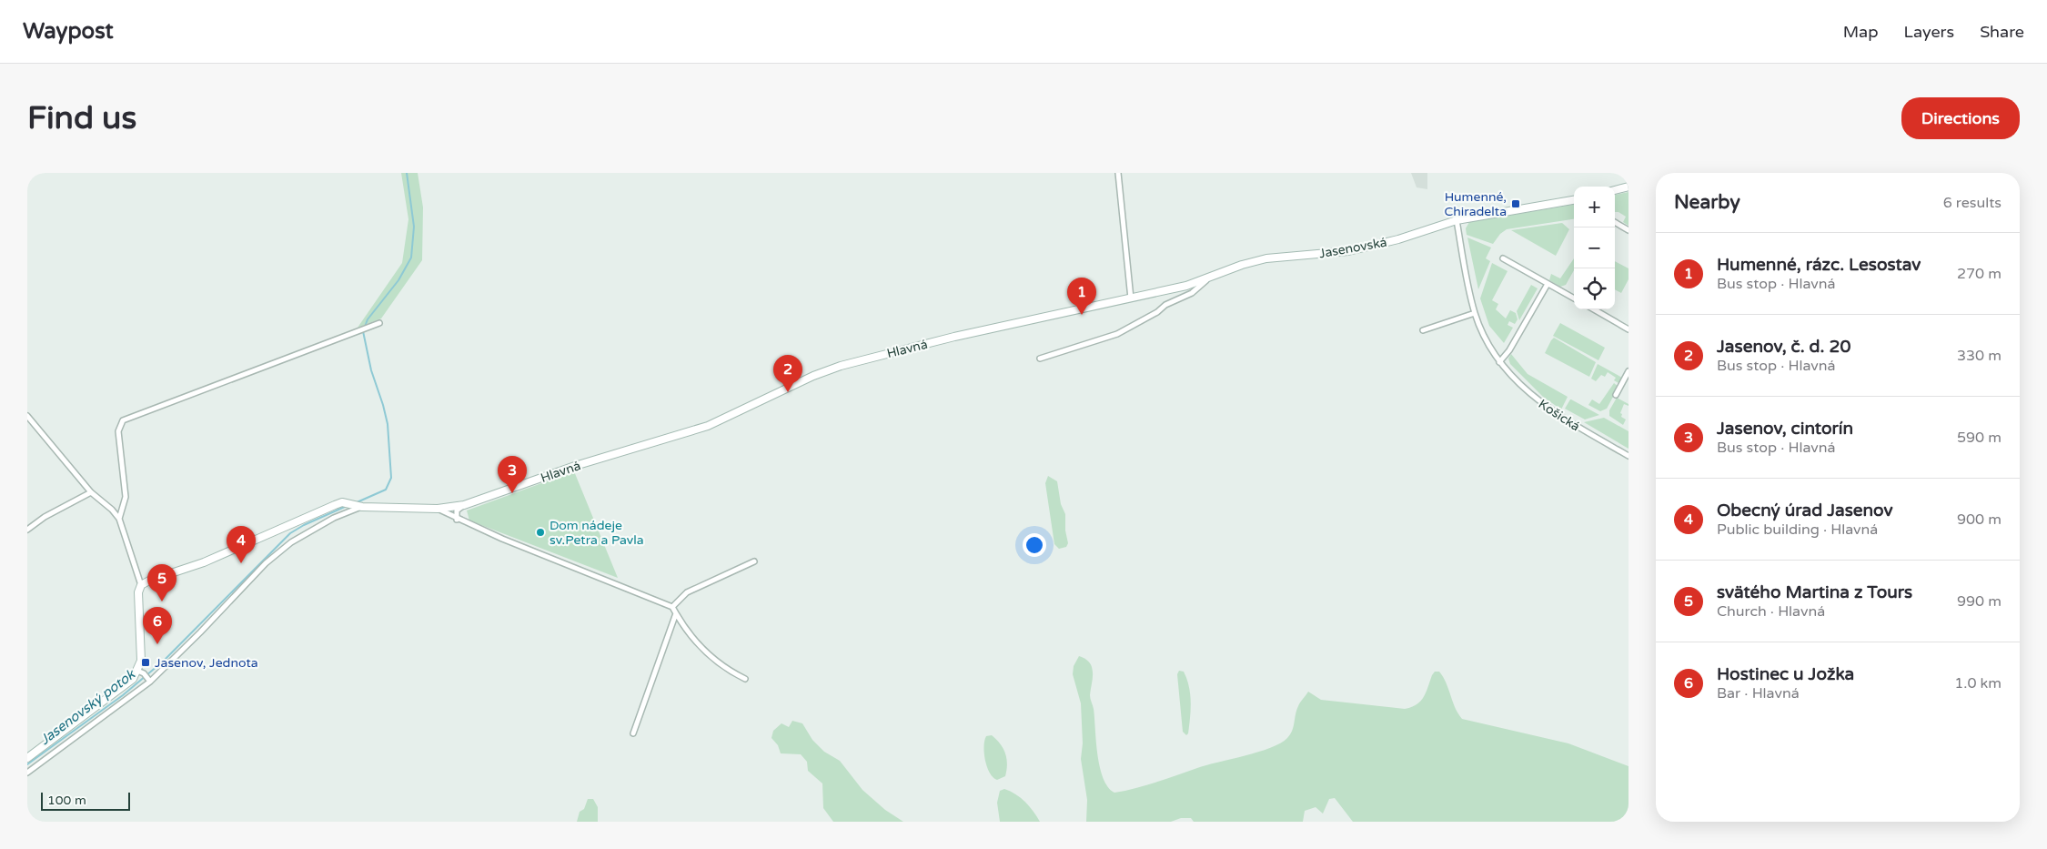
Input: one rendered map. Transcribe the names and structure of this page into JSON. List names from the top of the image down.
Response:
{
  "streets": {
    "street": ["Jasenovská", "Hlavná", "Košická"]
  },
  "crossings": [
    ["Jasenovská", "Hlavná"],
    ["Jasenovská", "Košická"]
  ],
  "water": ["Jasenovský potok"],
  "places": {
    "transit": ["Humenné, Chiradelta", "Jasenov, Jednota"],
    "other": ["Dom nádeje sv.Petra a Pavla"]
  },
  "scale_bar": "100 m",
  "page": {
    "header": "Waypost",
    "nav": ["Map", "Layers", "Share"],
    "buttons": "Directions",
    "title": "Find us",
    "heading": ["Nearby", "6 results"],
    "map_buttons": ["+", "−"],
    "list": [
      {
        "mark": "1",
        "name": "Humenné, rázc. Lesostav",
        "note": "Bus stop · Hlavná",
        "value": "270 m"
      },
      {
        "mark": "2",
        "name": "Jasenov, č. d. 20",
        "note": "Bus stop · Hlavná",
        "value": "330 m"
      },
      {
        "mark": "3",
        "name": "Jasenov, cintorín",
        "note": "Bus stop · Hlavná",
        "value": "590 m"
      },
      {
        "mark": "4",
        "name": "Obecný úrad Jasenov",
        "note": "Public building · Hlavná",
        "value": "900 m"
      },
      {
        "mark": "5",
        "name": "svätého Martina z Tours",
        "note": "Church · Hlavná",
        "value": "990 m"
      },
      {
        "mark": "6",
        "name": "Hostinec u Jožka",
        "note": "Bar · Hlavná",
        "value": "1.0 km"
      }
    ],
    "pins": [
      "1",
      "2",
      "3",
      "4",
      "5",
      "6"
    ],
    "scale": "100 m"
  }
}
